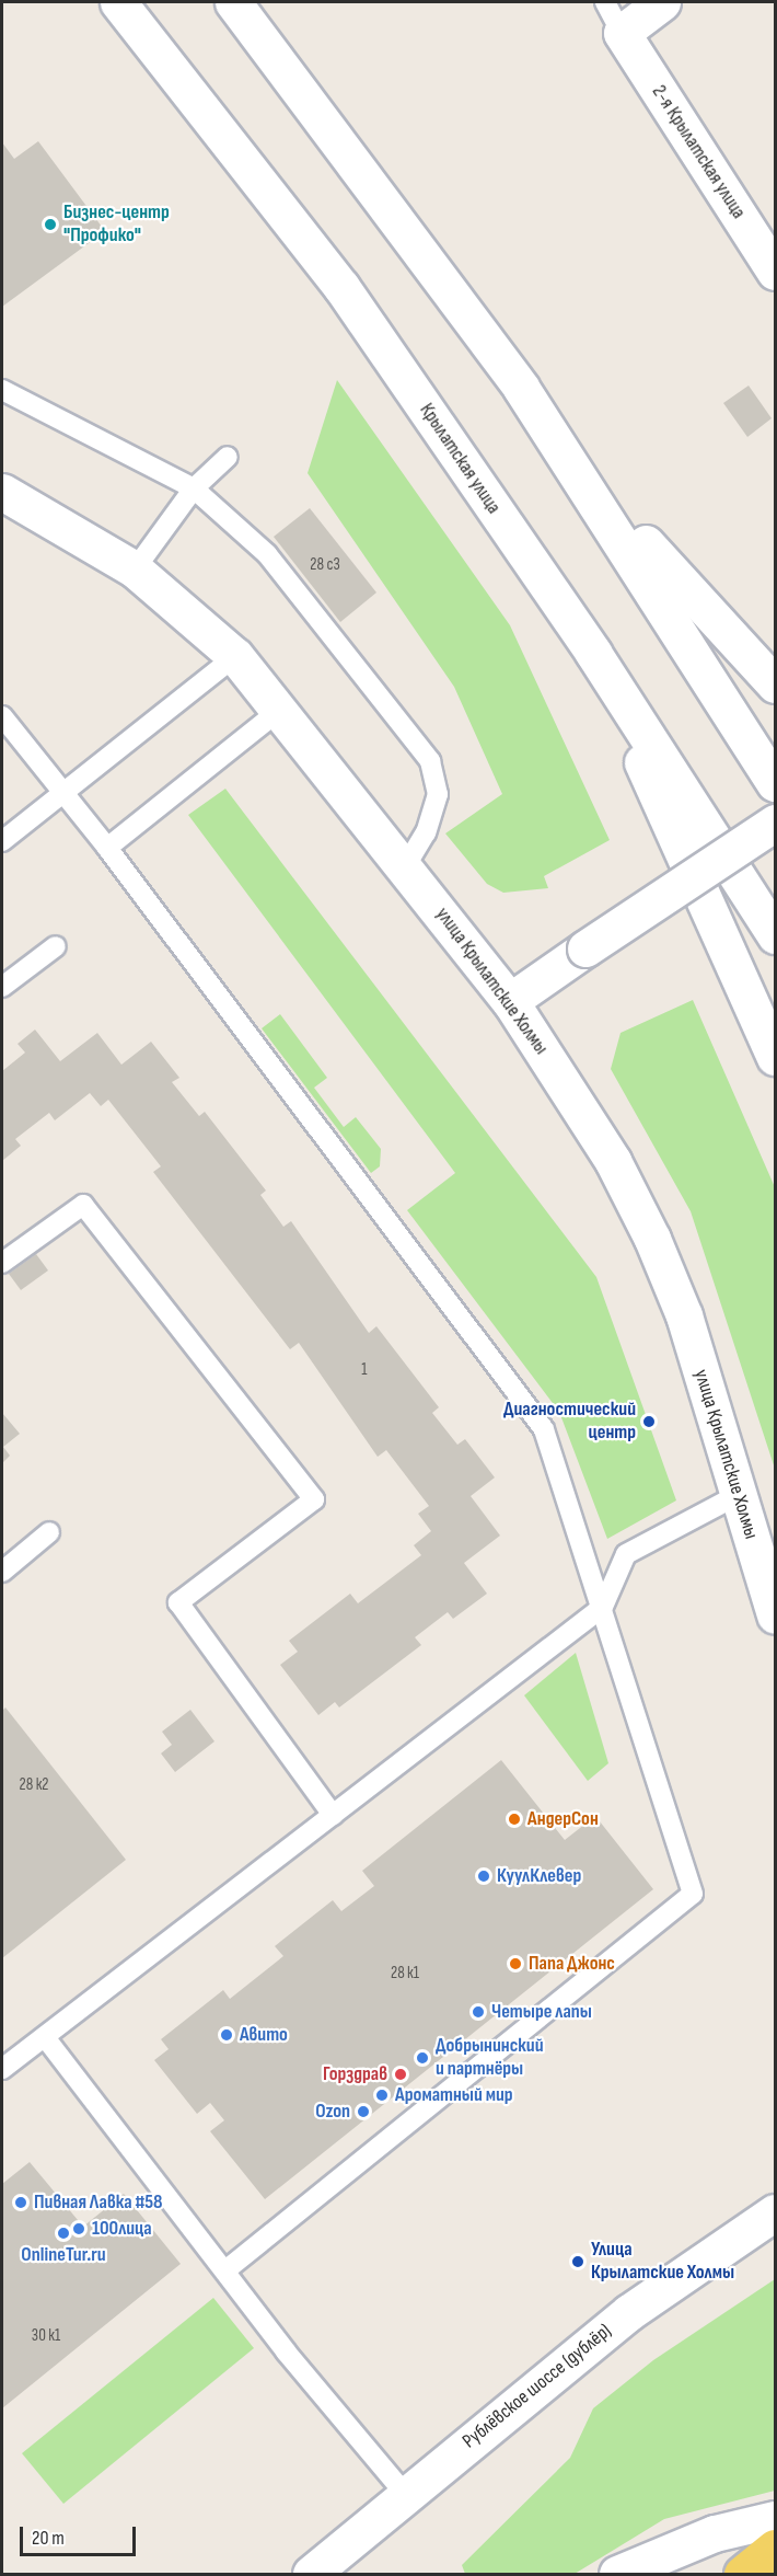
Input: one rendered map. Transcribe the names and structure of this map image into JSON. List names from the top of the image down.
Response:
{
  "streets": {
    "main road": [
      "2-я Крылатская улица",
      "Крылатская улица",
      "улица Крылатские Холмы",
      "Рублёвское шоссе (дублёр)"
    ]
  },
  "places": [
    "Бизнес-центр \"Профико\"",
    "Диагностический центр",
    "АндерСон",
    "КуулКлевер",
    "Папа Джонс",
    "Четыре лапы",
    "Авито",
    "Добрынинский и партнёры",
    "Горздрав",
    "Ароматный мир",
    "Ozon",
    "Пивная Лавка #58",
    "100лица",
    "OnlineTur.ru",
    "Улица Крылатские Холмы"
  ],
  "house_numbers": [
    "28 с3",
    "1",
    "28 к2",
    "28 к1",
    "30 к1"
  ],
  "scale_bar": "20 m"
}
